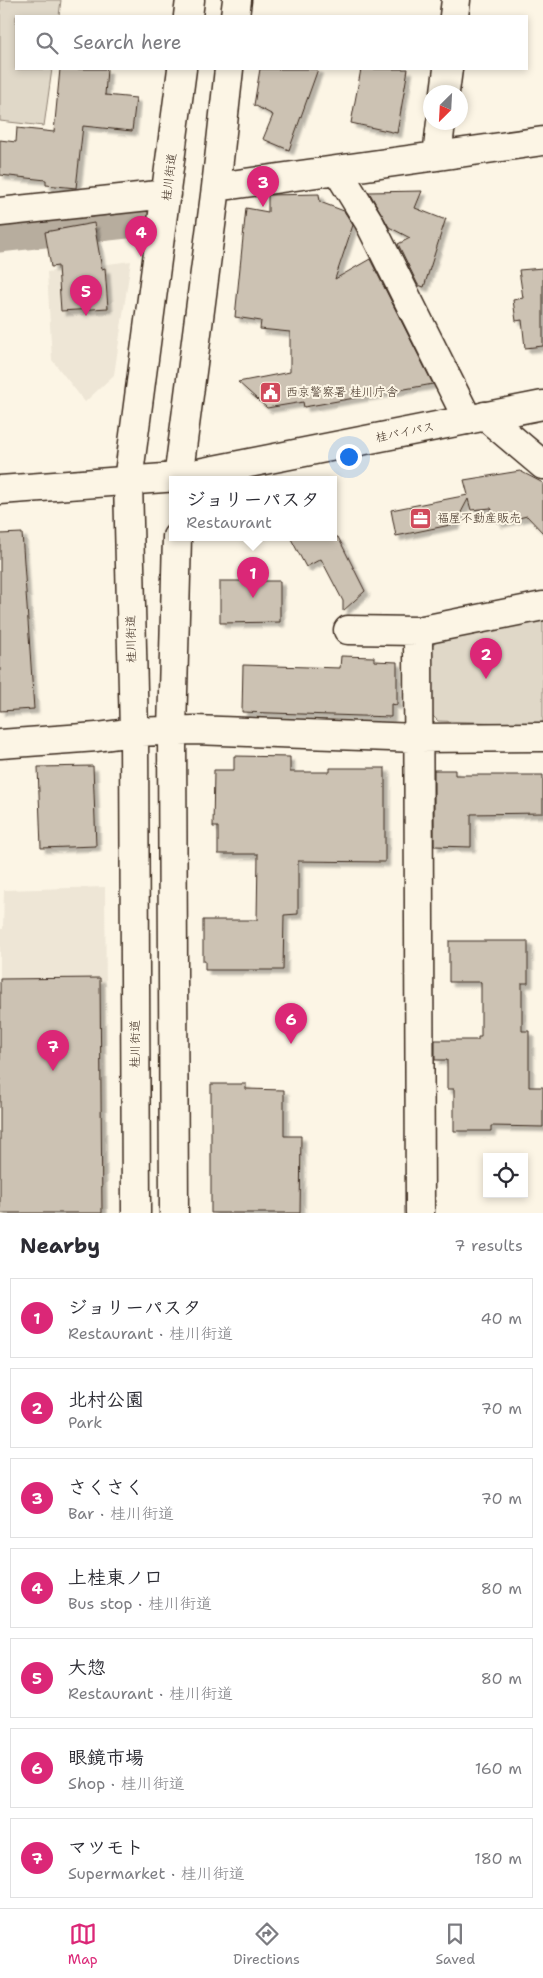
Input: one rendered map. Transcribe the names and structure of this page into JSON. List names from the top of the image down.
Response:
{
  "streets": {
    "main road": ["桂川街道", "桂バイパス"]
  },
  "crossings": [
    ["桂川街道", "桂バイパス"]
  ],
  "places": {
    "public building": ["西京警察署 桂川庁舎"],
    "office": ["福屋不動産販売"]
  },
  "north": "bottom left",
  "page": {
    "search": "Search here",
    "pins": [
      "3",
      "4",
      "5",
      "1",
      "2",
      "6",
      "7"
    ],
    "popup": ["ジョリーパスタ", "Restaurant"],
    "heading": ["Nearby", "7 results"],
    "list": [
      {
        "mark": "1",
        "name": "ジョリーパスタ",
        "note": "Restaurant · 桂川街道",
        "value": "40 m"
      },
      {
        "mark": "2",
        "name": "北村公園",
        "note": "Park",
        "value": "70 m"
      },
      {
        "mark": "3",
        "name": "さくさく",
        "note": "Bar · 桂川街道",
        "value": "70 m"
      },
      {
        "mark": "4",
        "name": "上桂東ノ口",
        "note": "Bus stop · 桂川街道",
        "value": "80 m"
      },
      {
        "mark": "5",
        "name": "大惣",
        "note": "Restaurant · 桂川街道",
        "value": "80 m"
      },
      {
        "mark": "6",
        "name": "眼鏡市場",
        "note": "Shop · 桂川街道",
        "value": "160 m"
      },
      {
        "mark": "7",
        "name": "マツモト",
        "note": "Supermarket · 桂川街道",
        "value": "180 m"
      }
    ],
    "nav": ["Map", "Directions", "Saved"]
  }
}
